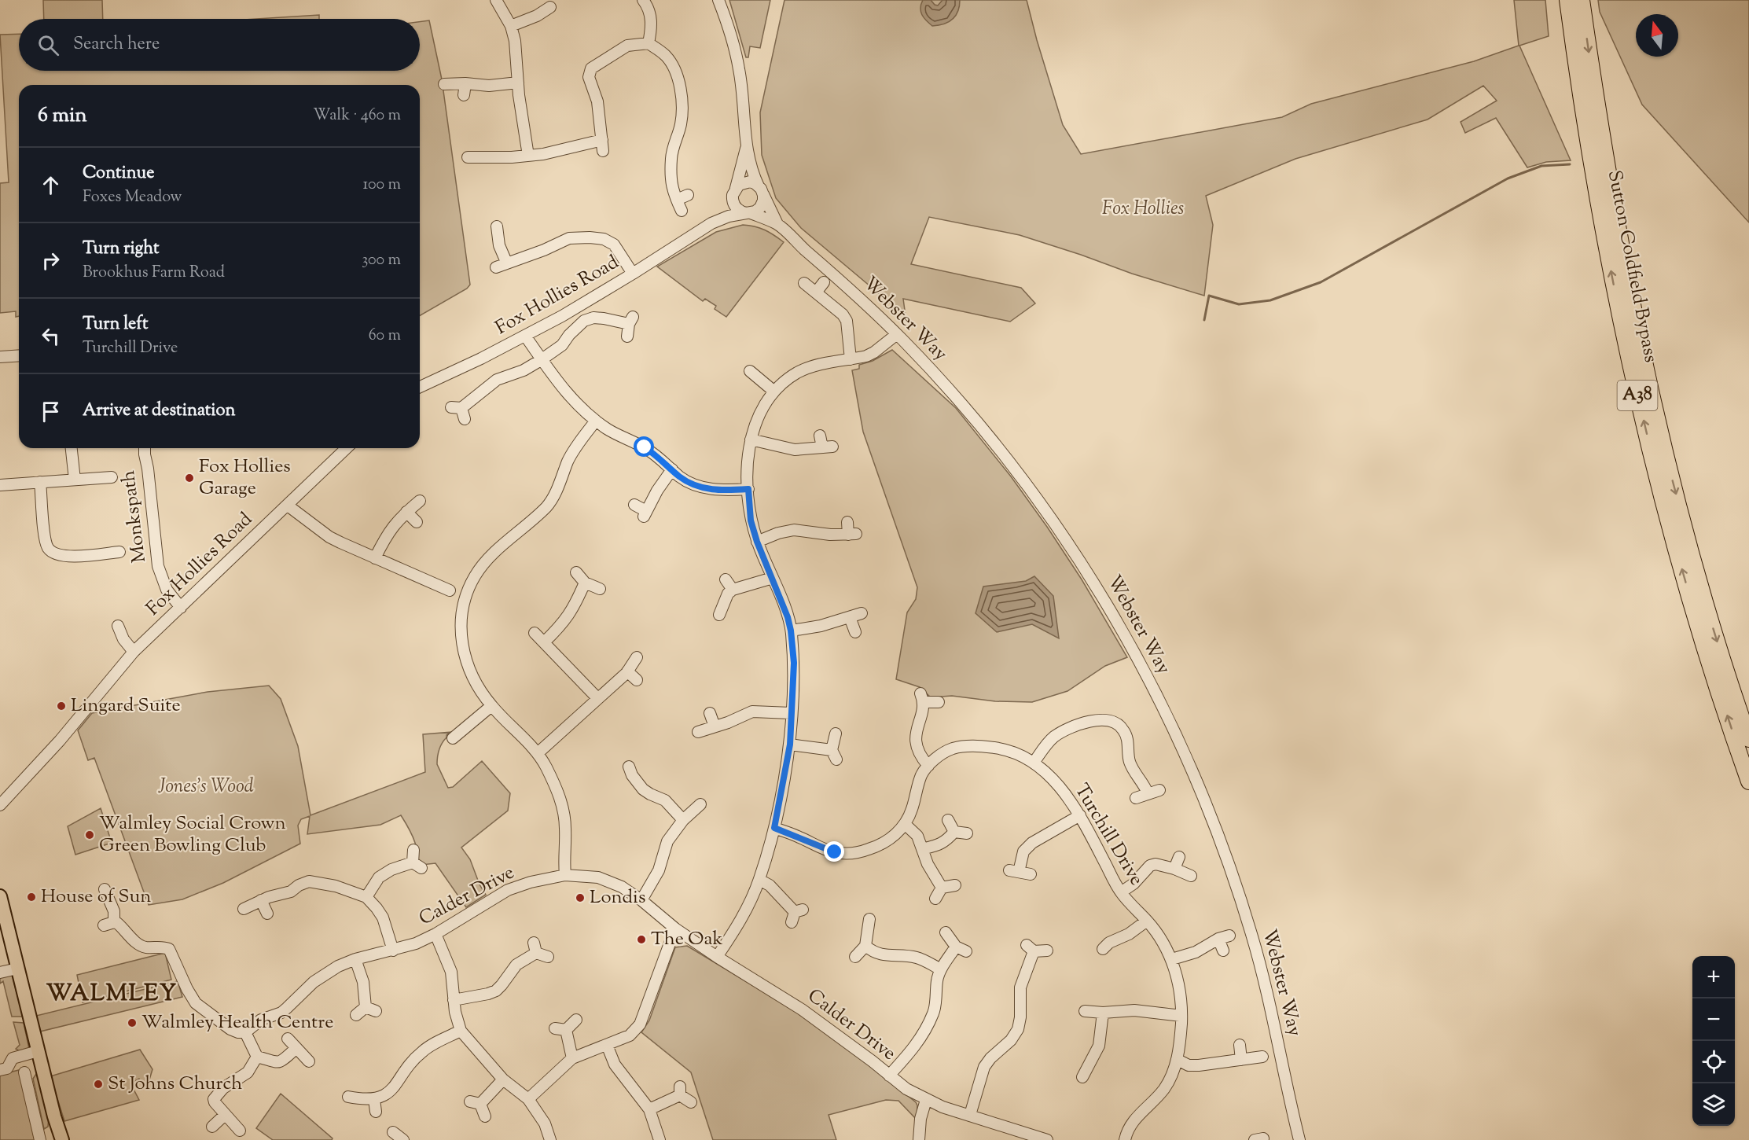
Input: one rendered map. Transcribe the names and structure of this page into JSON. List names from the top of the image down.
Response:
{
  "streets": {
    "highway": ["Sutton Coldfield Bypass", "A38"],
    "street": [
      "Fox Hollies Road",
      "Webster Way",
      "Monkspath",
      "Turchill Drive",
      "Calder Drive"
    ]
  },
  "crossings": [
    ["Fox Hollies Road", "Webster Way"],
    ["Fox Hollies Road", "Monkspath"]
  ],
  "districts": ["WALMLEY"],
  "parks": ["Fox Hollies", "Jones's Wood"],
  "places": [
    "Fox Hollies Garage",
    "Lingard Suite",
    "Walmley Social Crown Green Bowling Club",
    "House of Sun",
    "Londis",
    "The Oak",
    "Walmley Health Centre",
    "St Johns Church"
  ],
  "north": "top",
  "page": {
    "search": "Search here",
    "heading": ["6 min", "Walk · 460 m"],
    "list": [
      ["Continue", "Foxes Meadow", "100 m"],
      ["Turn right", "Brookhus Farm Road", "300 m"],
      ["Turn left", "Turchill Drive", "60 m"],
      "Arrive at destination"
    ],
    "map_buttons": ["+", "−"]
  }
}
